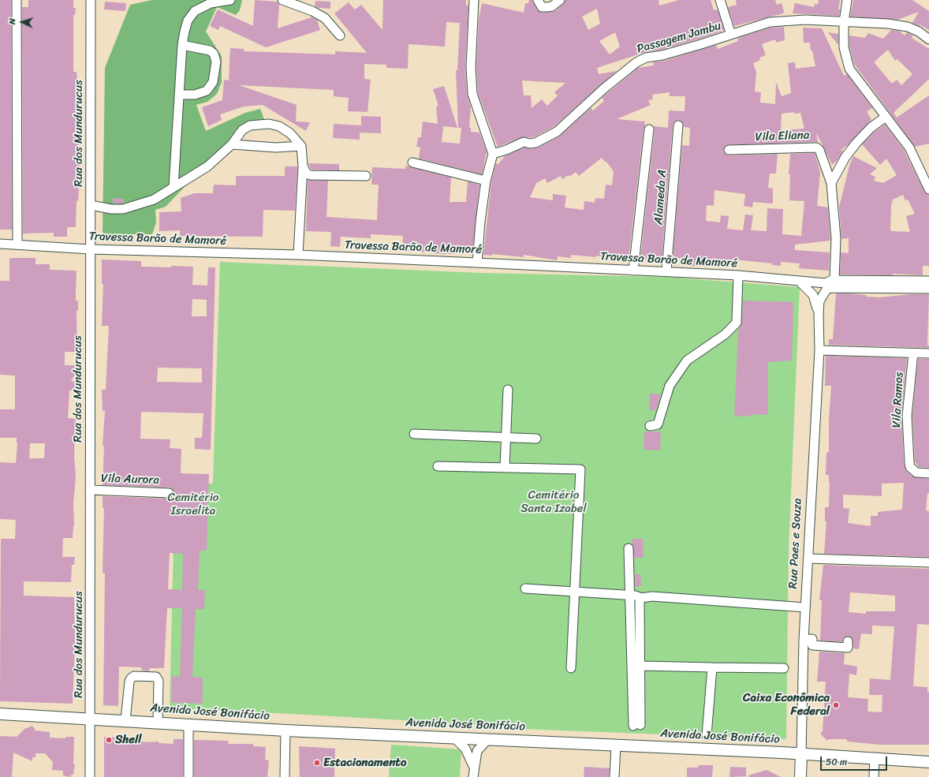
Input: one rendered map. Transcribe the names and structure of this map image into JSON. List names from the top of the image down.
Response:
{
  "streets": {
    "main road": ["Rua Paes e Souza", "Avenida José Bonifácio"],
    "street": [
      "Passagem Jambu",
      "Rua dos Mundurucus",
      "Vila Eliana",
      "Alameda A",
      "Travessa Barão de Mamoré",
      "Vila Ramos",
      "Vila Aurora"
    ]
  },
  "crossings": [
    ["Rua dos Mundurucus", "Travessa Barão de Mamoré"],
    ["Rua dos Mundurucus", "Vila Aurora"],
    ["Rua dos Mundurucus", "Avenida José Bonifácio"],
    ["Alameda A", "Travessa Barão de Mamoré"],
    ["Travessa Barão de Mamoré", "Rua Paes e Souza"],
    ["Rua Paes e Souza", "Avenida José Bonifácio"]
  ],
  "parks": ["Cemitério Santa Izabel", "Cemitério Israelita"],
  "places": ["Caixa Econômica Federal", "Shell", "Estacionamento"],
  "scale_bar": "50 m",
  "north": "left"
}
